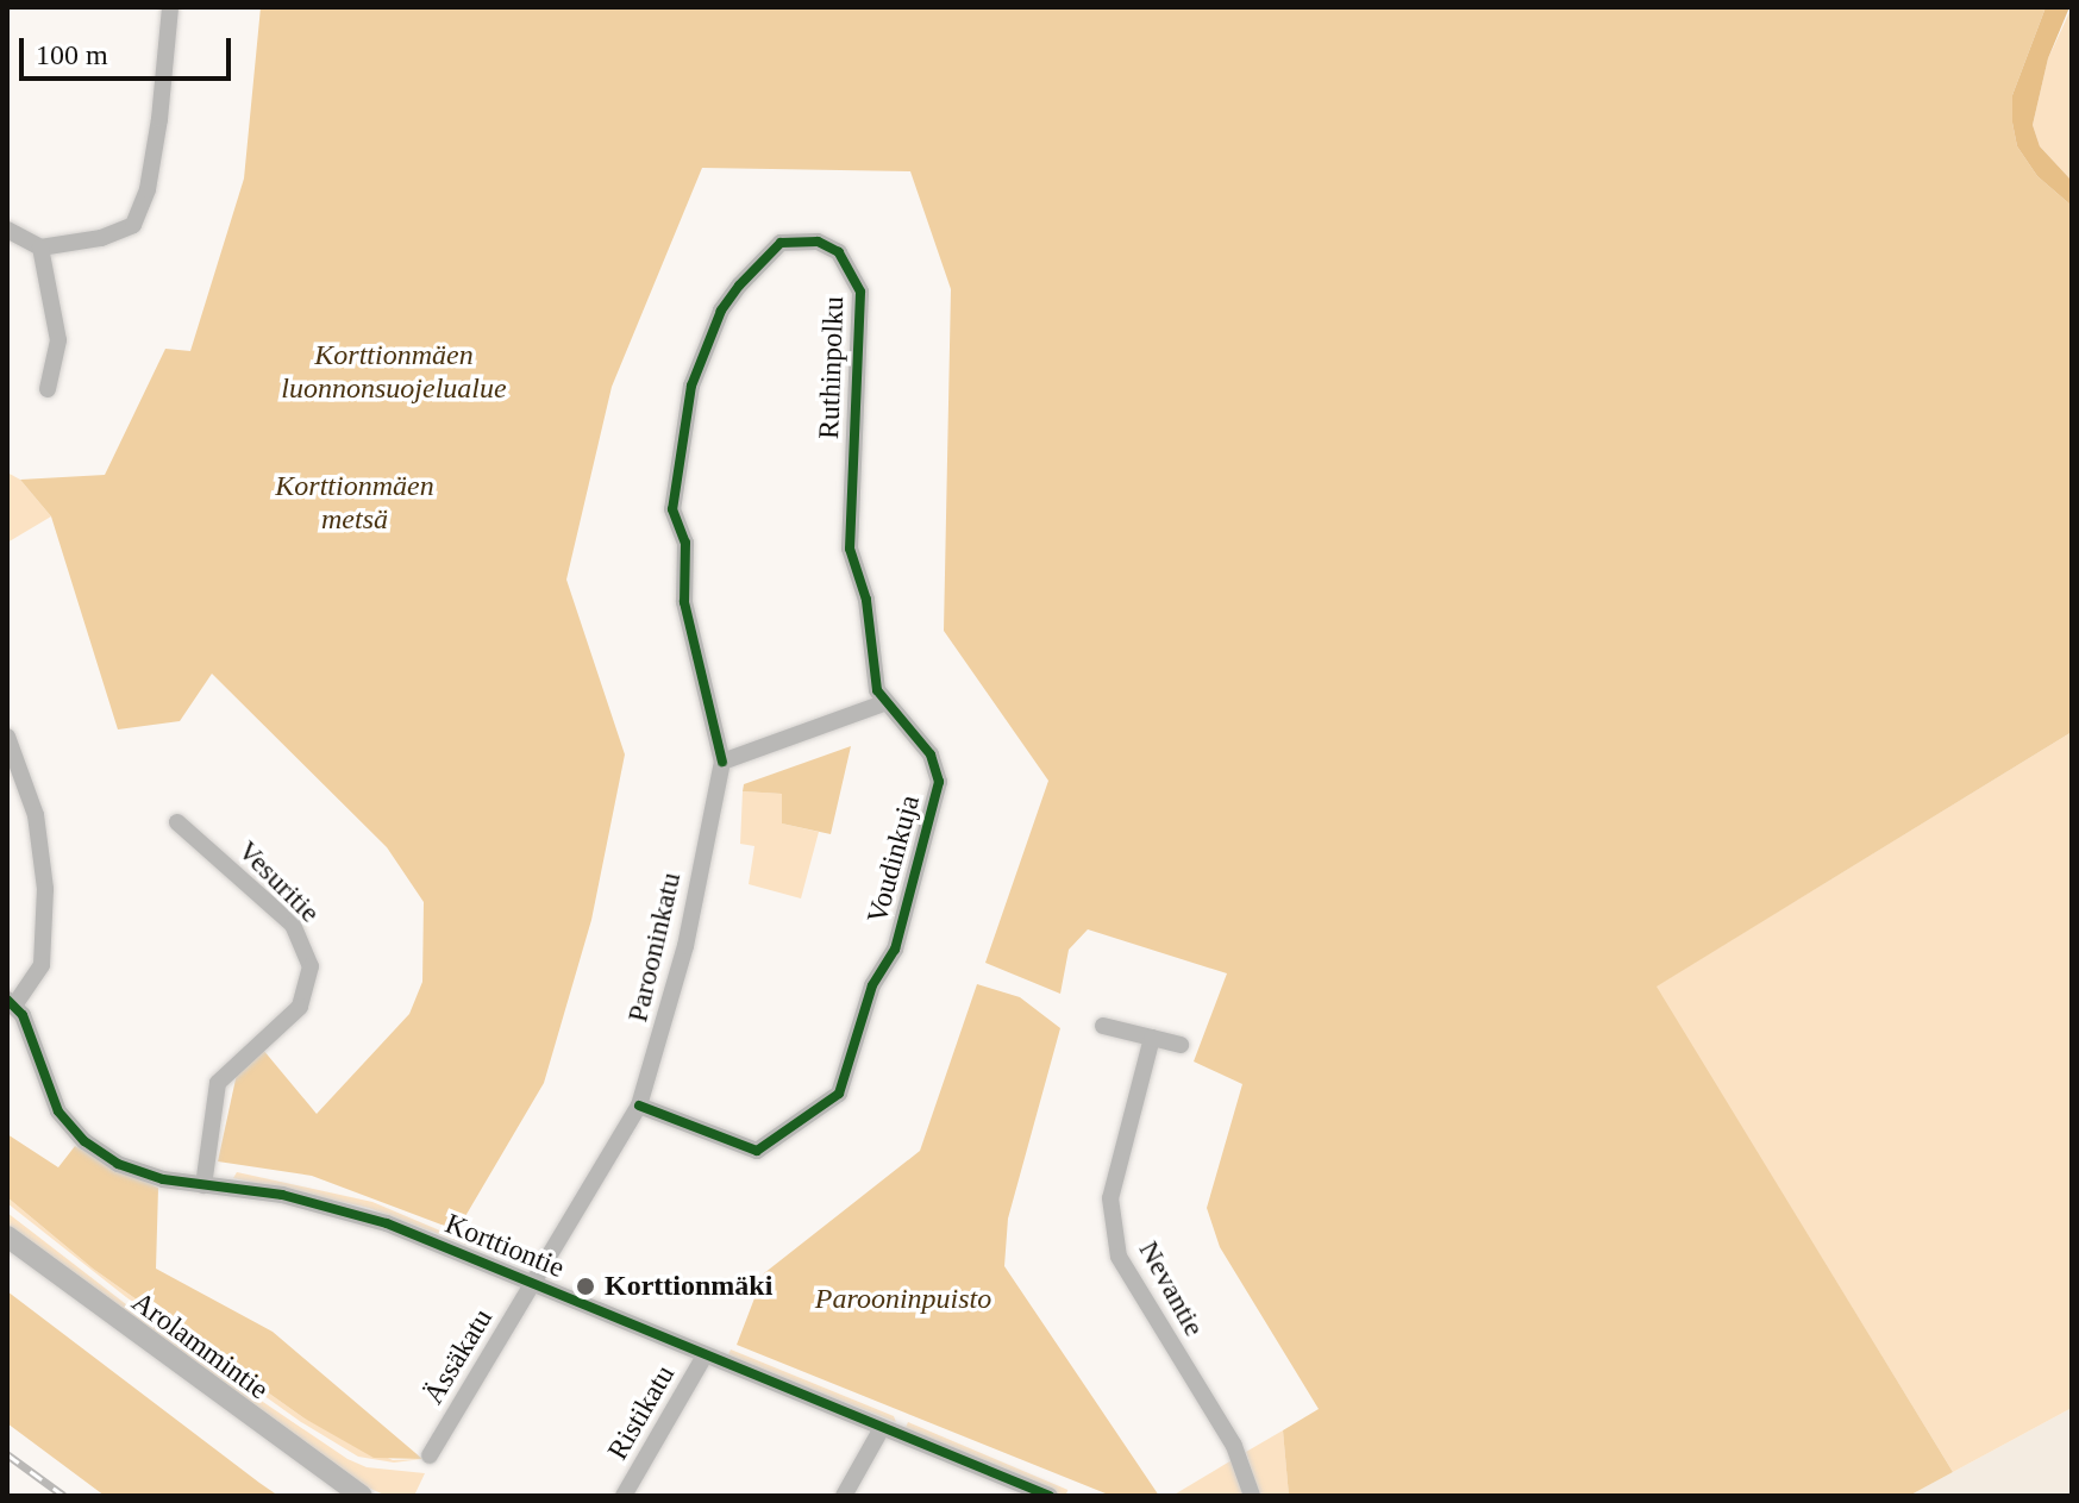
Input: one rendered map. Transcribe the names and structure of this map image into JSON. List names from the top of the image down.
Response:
{
  "streets": {
    "street": [
      "Ruthinpolku",
      "Voudinkuja",
      "Vesuritie",
      "Parooninkatu",
      "Korttiontie",
      "Nevantie",
      "Arolammintie",
      "Ässäkatu",
      "Ristikatu"
    ]
  },
  "crossings": [
    ["Ruthinpolku", "Voudinkuja"],
    ["Ruthinpolku", "Parooninkatu"],
    ["Voudinkuja", "Parooninkatu"],
    ["Vesuritie", "Korttiontie"],
    ["Parooninkatu", "Korttiontie"],
    ["Parooninkatu", "Ässäkatu"],
    ["Korttiontie", "Ässäkatu"],
    ["Korttiontie", "Ristikatu"]
  ],
  "parks": ["Korttionmäen luonnonsuojelualue", "Korttionmäen metsä", "Parooninpuisto"],
  "places": ["Korttionmäki"],
  "scale_bar": "100 m"
}
